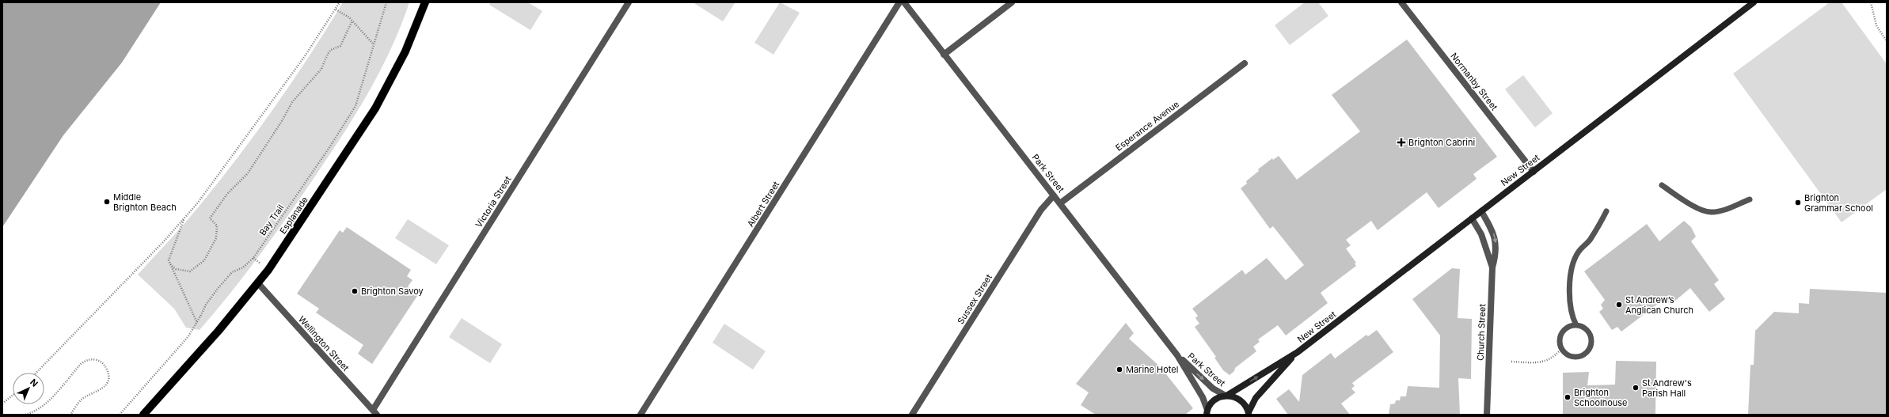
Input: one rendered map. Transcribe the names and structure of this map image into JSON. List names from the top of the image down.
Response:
{
  "streets": {
    "main road": ["New Street", "Esplanade"],
    "street": [
      "Normanby Street",
      "Esperance Avenue",
      "Park Street",
      "Victoria Street",
      "Albert Street",
      "Sussex Street",
      "Church Street",
      "Wellington Street"
    ],
    "path": ["Bay Trail"]
  },
  "crossings": [
    ["Normanby Street", "New Street"],
    ["Esperance Avenue", "Park Street"],
    ["New Street", "Park Street"],
    ["New Street", "Church Street"],
    ["Park Street", "Sussex Street"],
    ["Victoria Street", "Wellington Street"],
    ["Esplanade", "Wellington Street"]
  ],
  "places": {
    "health": ["Brighton Cabrini"],
    "other": [
      "Middle Brighton Beach",
      "Brighton Grammar School",
      "Brighton Savoy",
      "St Andrew’s Anglican Church",
      "Marine Hotel",
      "St Andrew's Parish Hall",
      "Brighton Schoolhouse"
    ]
  },
  "north": "top right"
}
